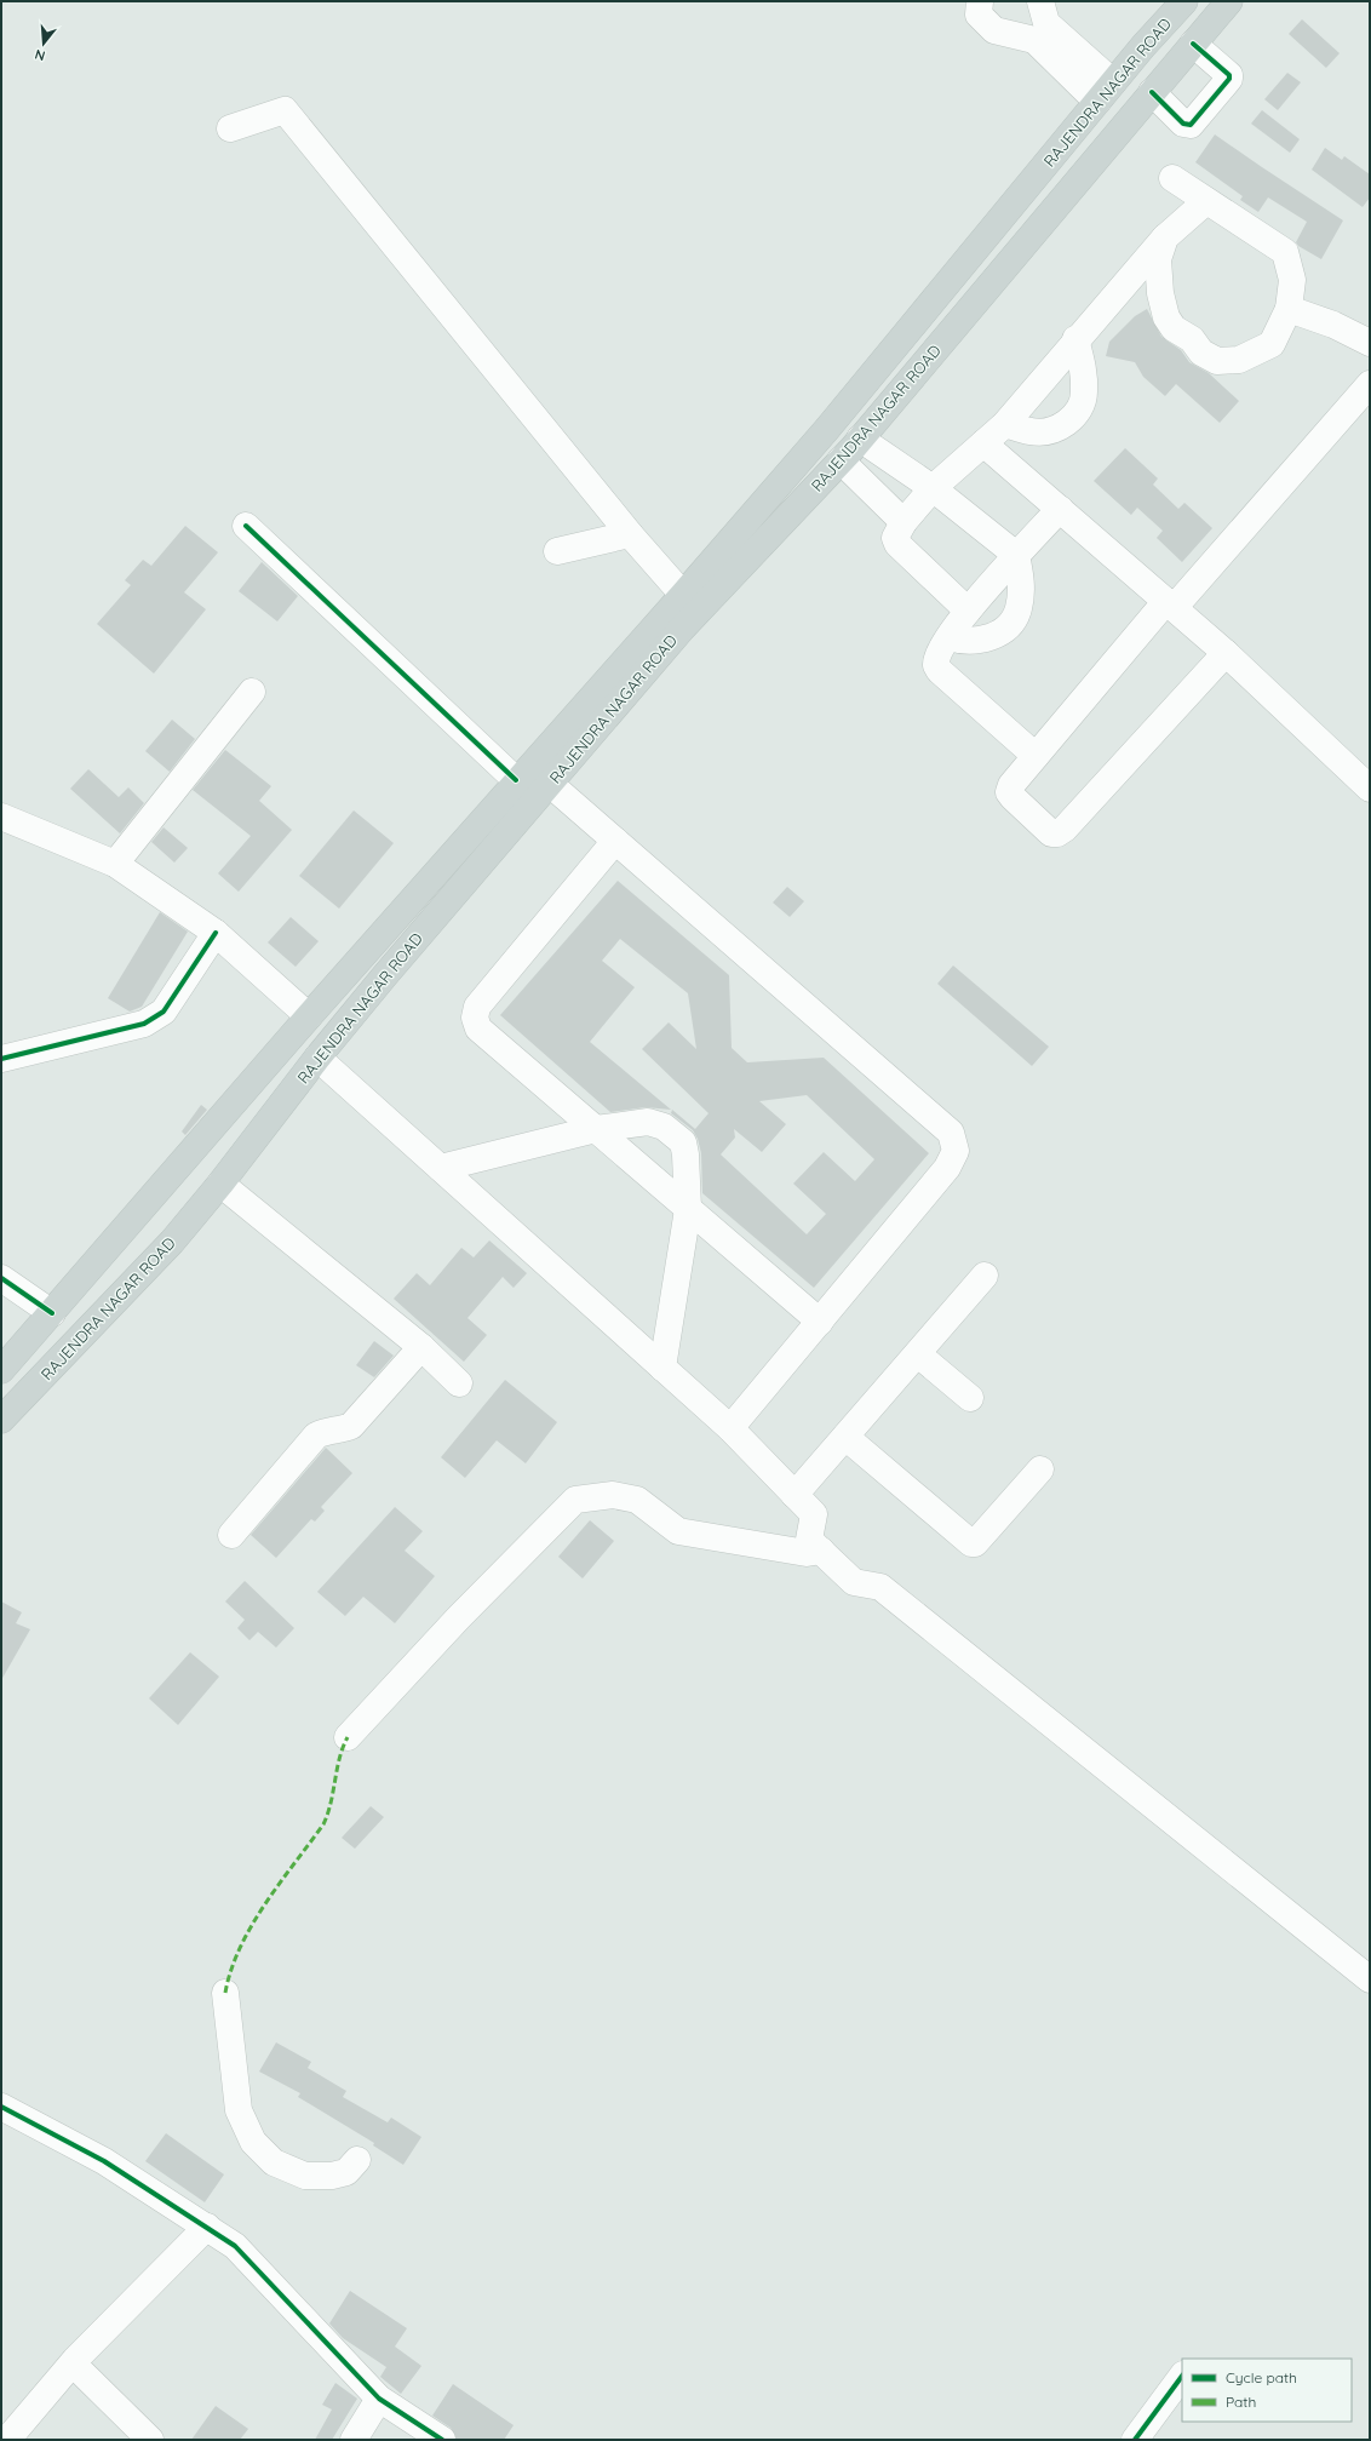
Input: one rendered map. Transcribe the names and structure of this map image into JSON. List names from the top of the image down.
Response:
{
  "streets": {
    "main road": ["RAJENDRA NAGAR ROAD"]
  },
  "legend": ["Cycle path", "Path"],
  "north": "bottom"
}
